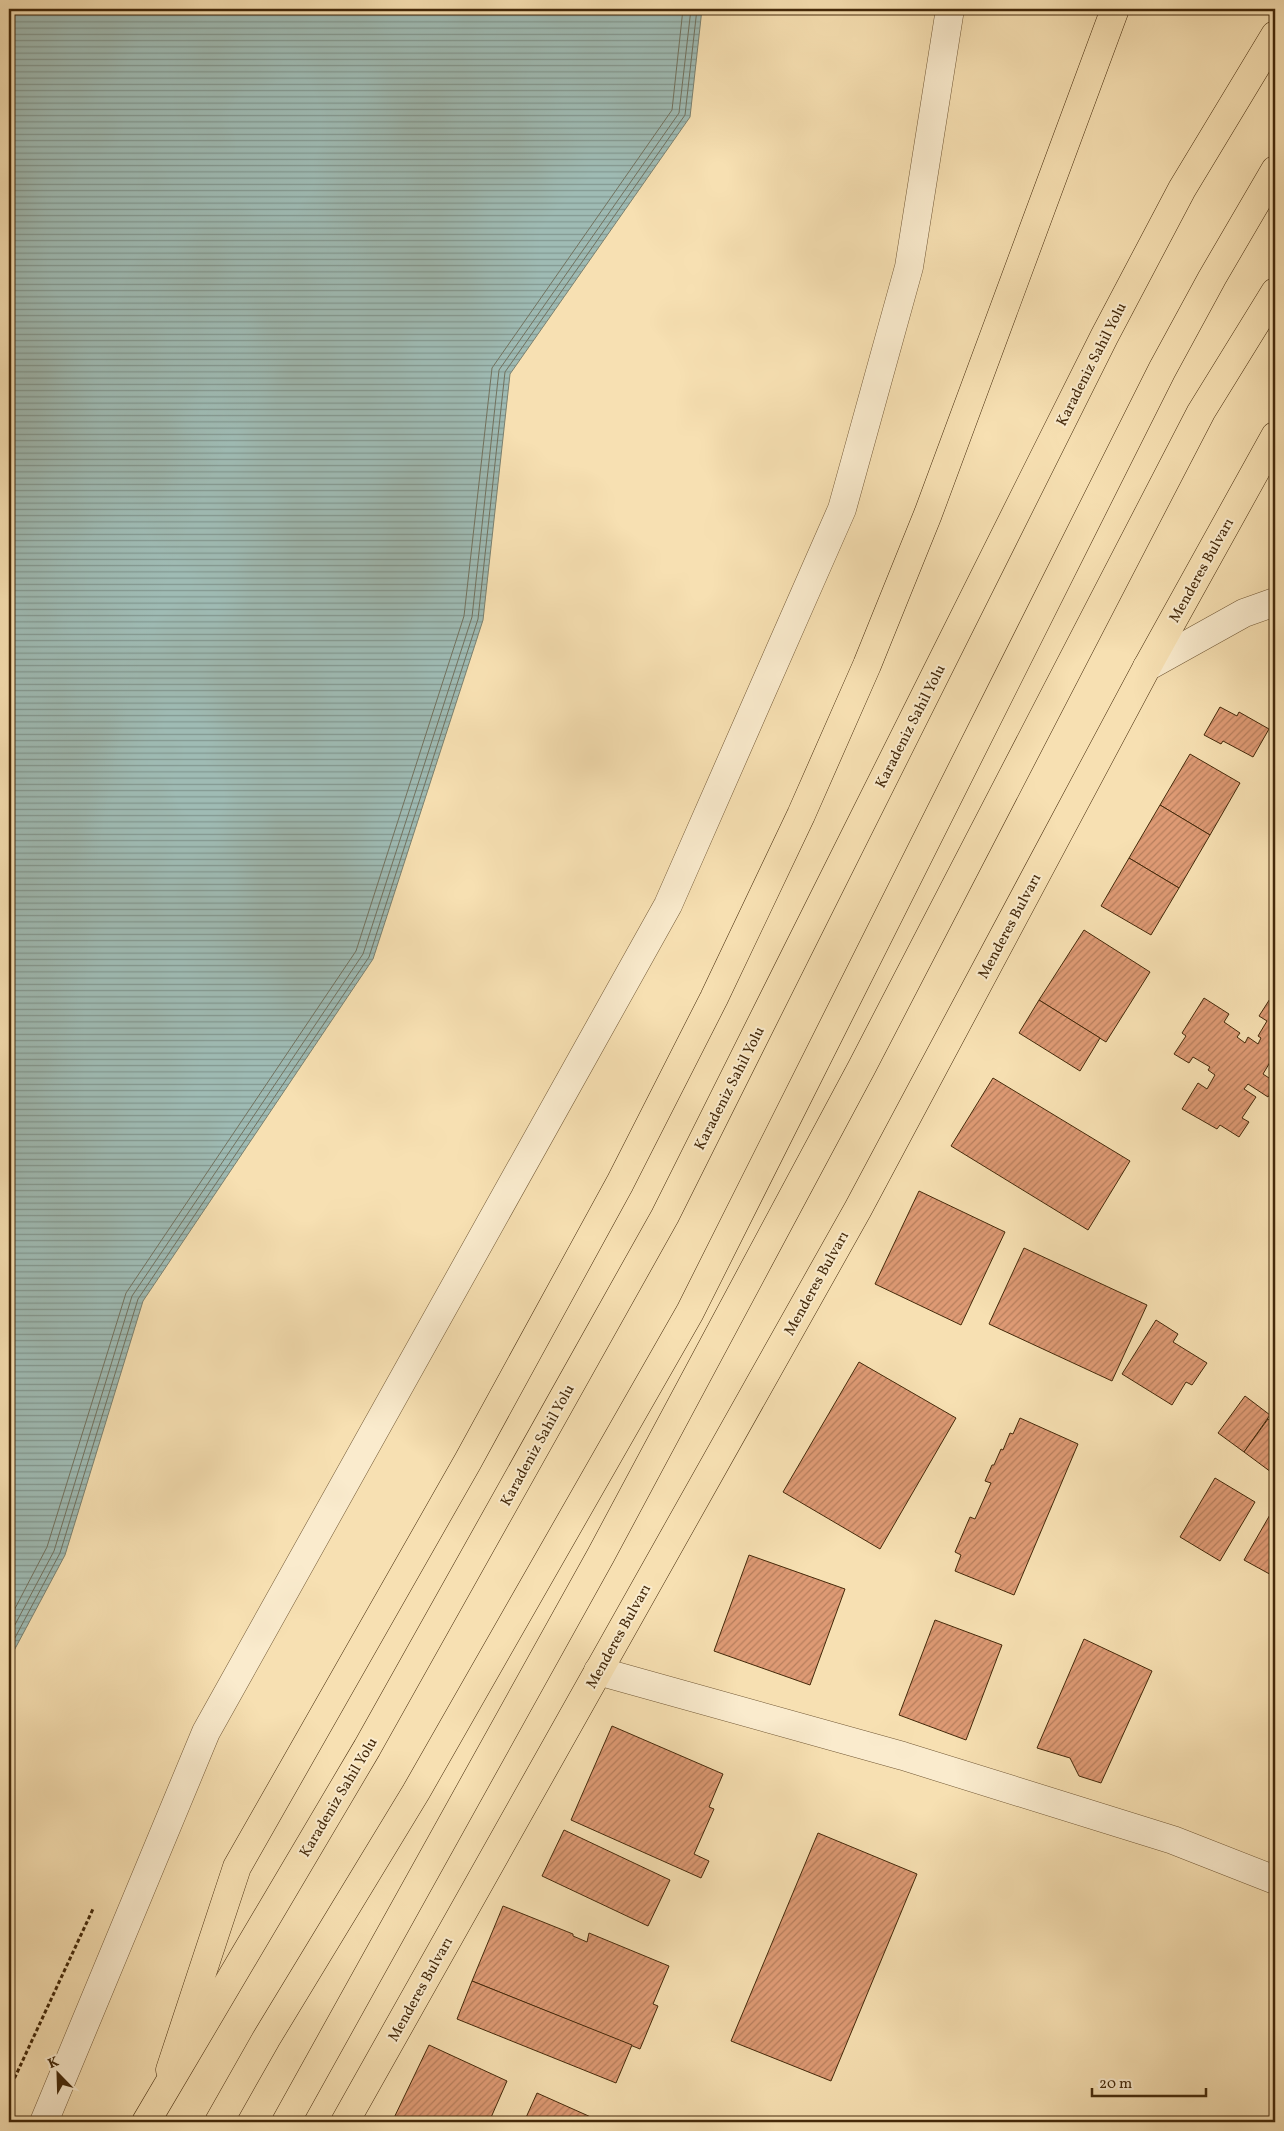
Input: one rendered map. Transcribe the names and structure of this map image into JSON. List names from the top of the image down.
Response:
{
  "streets": {
    "main road": ["Karadeniz Sahil Yolu", "Menderes Bulvarı"]
  },
  "scale_bar": "20 m",
  "north": "top left"
}
